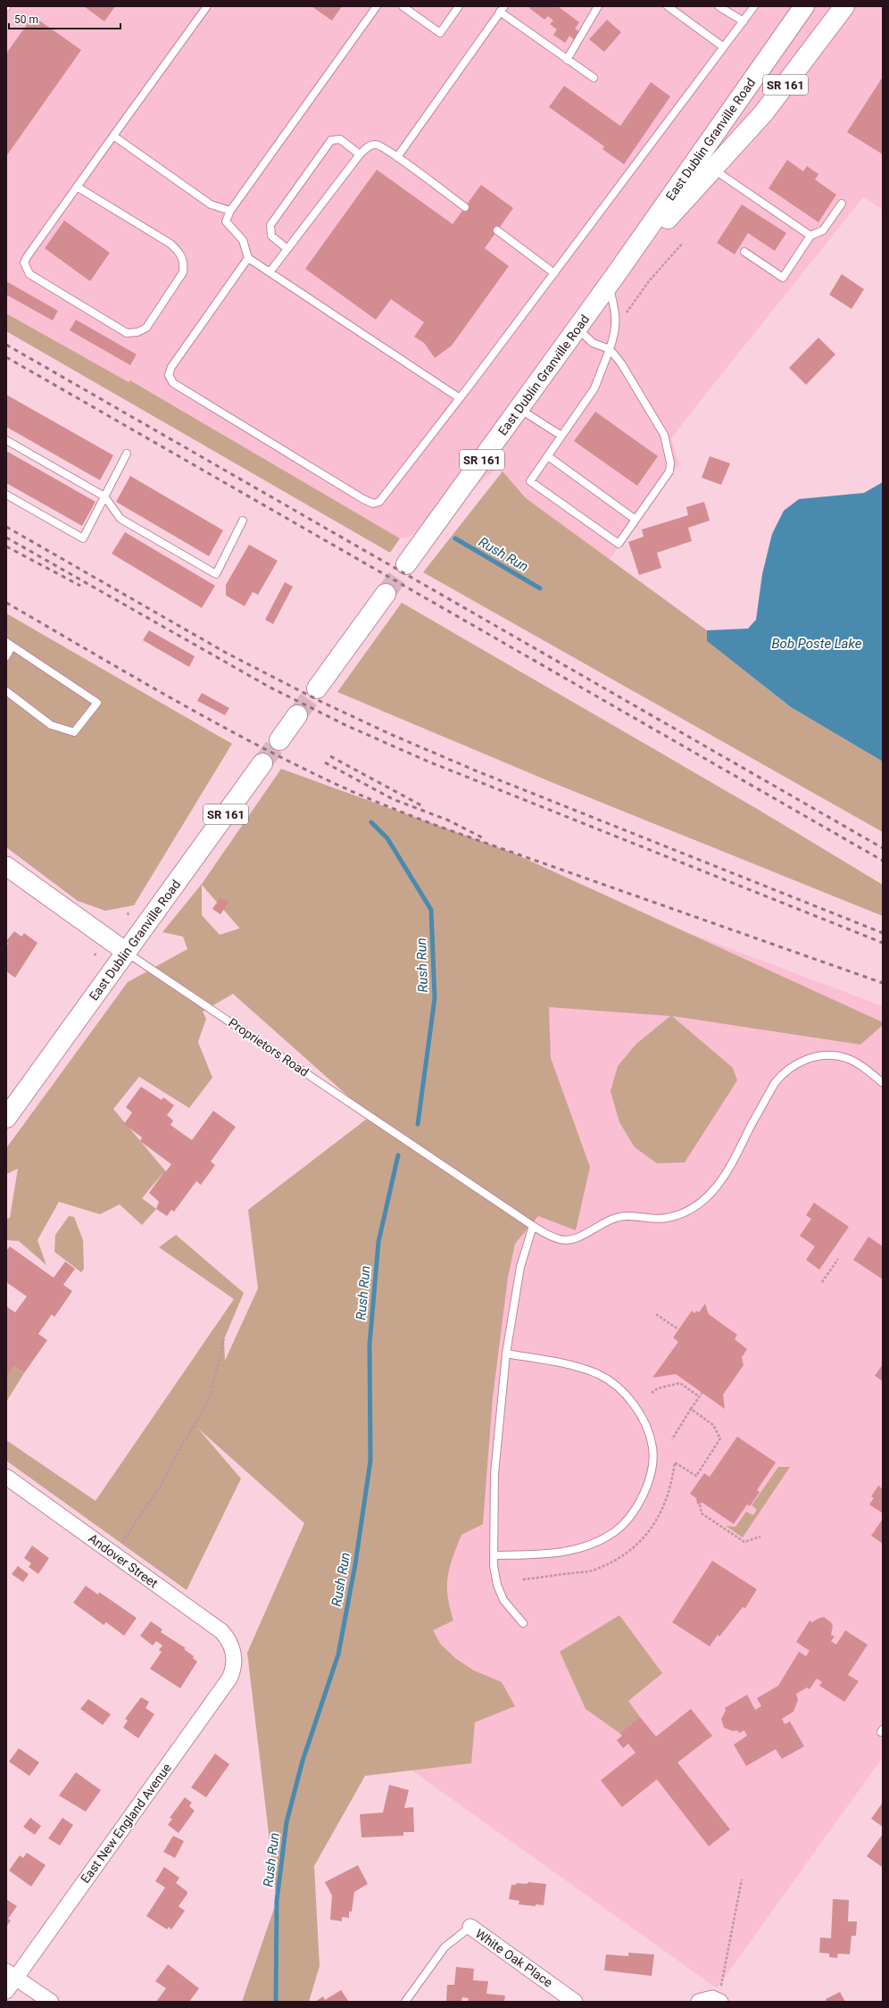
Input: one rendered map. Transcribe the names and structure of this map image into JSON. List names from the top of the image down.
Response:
{
  "streets": {
    "main road": ["SR 161", "East Dublin Granville Road"],
    "street": [
      "Proprietors Road",
      "Andover Street",
      "East New England Avenue",
      "White Oak Place"
    ]
  },
  "crossings": [
    ["East Dublin Granville Road", "Proprietors Road"],
    ["Andover Street", "East New England Avenue"]
  ],
  "water": ["Rush Run", "Bob Poste Lake"],
  "scale_bar": "50 m"
}
